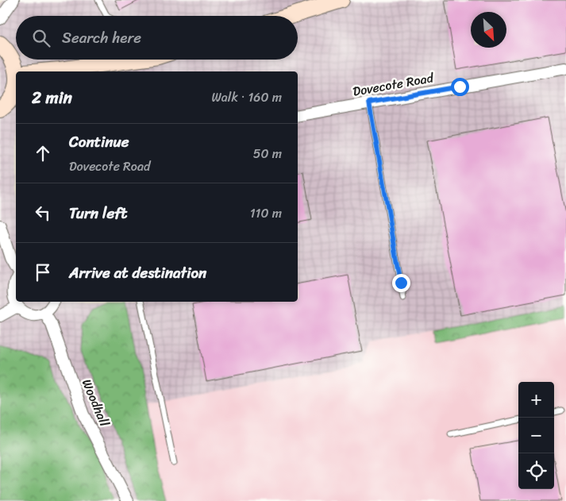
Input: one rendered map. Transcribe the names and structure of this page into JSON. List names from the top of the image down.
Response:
{
  "streets": {
    "street": ["Dovecote Road", "Woodhall"]
  },
  "north": "bottom right",
  "page": {
    "search": "Search here",
    "heading": ["2 min", "Walk · 160 m"],
    "list": [
      ["Continue", "Dovecote Road", "50 m"],
      ["Turn left", "110 m"],
      "Arrive at destination"
    ],
    "map_buttons": ["+", "−"]
  }
}
